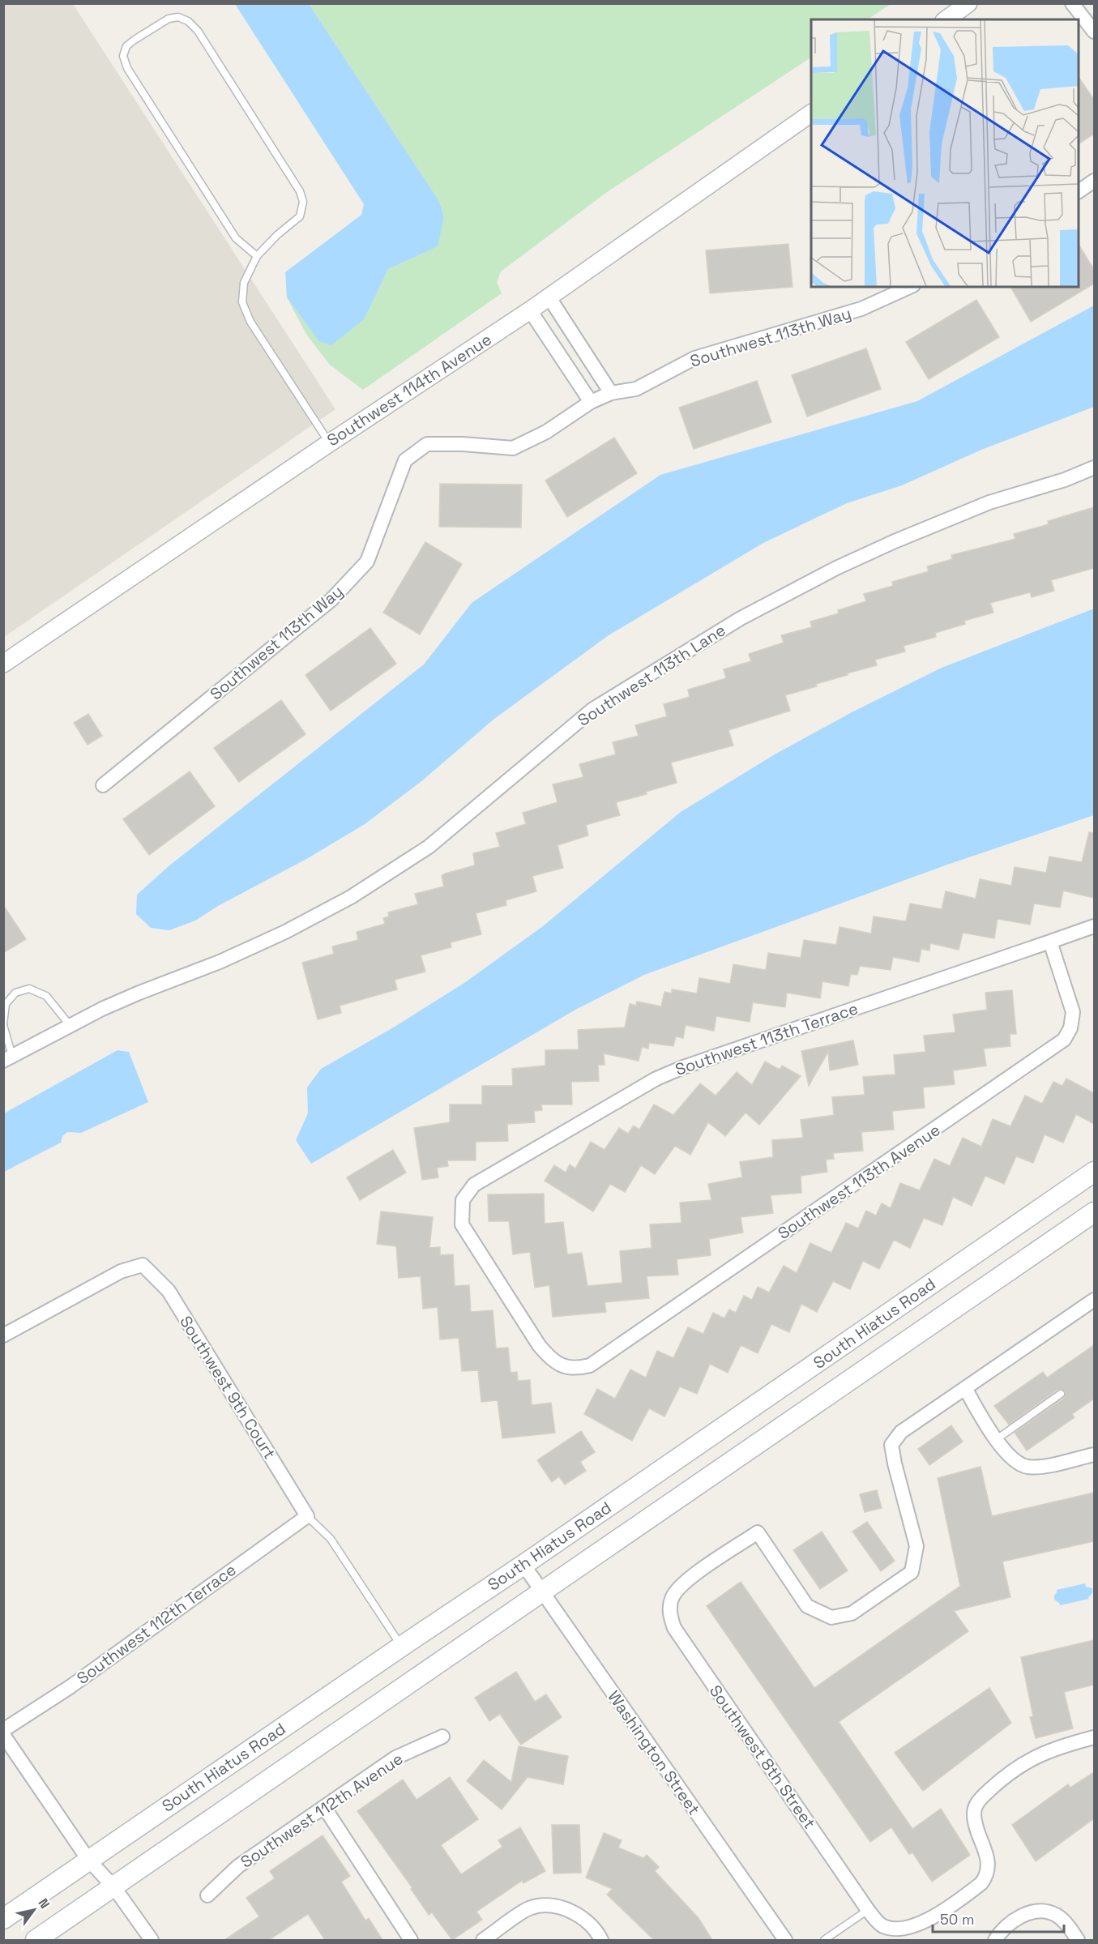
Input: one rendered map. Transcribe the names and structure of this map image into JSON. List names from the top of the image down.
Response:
{
  "streets": {
    "main road": ["South Hiatus Road"],
    "street": [
      "Southwest 113th Way",
      "Southwest 114th Avenue",
      "Southwest 113th Lane",
      "Southwest 113th Terrace",
      "Southwest 113th Avenue",
      "Southwest 9th Court",
      "Southwest 112th Terrace",
      "Washington Street",
      "Southwest 8th Street",
      "Southwest 112th Avenue"
    ]
  },
  "crossings": [
    ["Southwest 113th Terrace", "Southwest 113th Avenue"],
    ["South Hiatus Road", "Washington Street"],
    ["Southwest 9th Court", "Southwest 112th Terrace"]
  ],
  "scale_bar": "50 m",
  "north": "top right"
}
